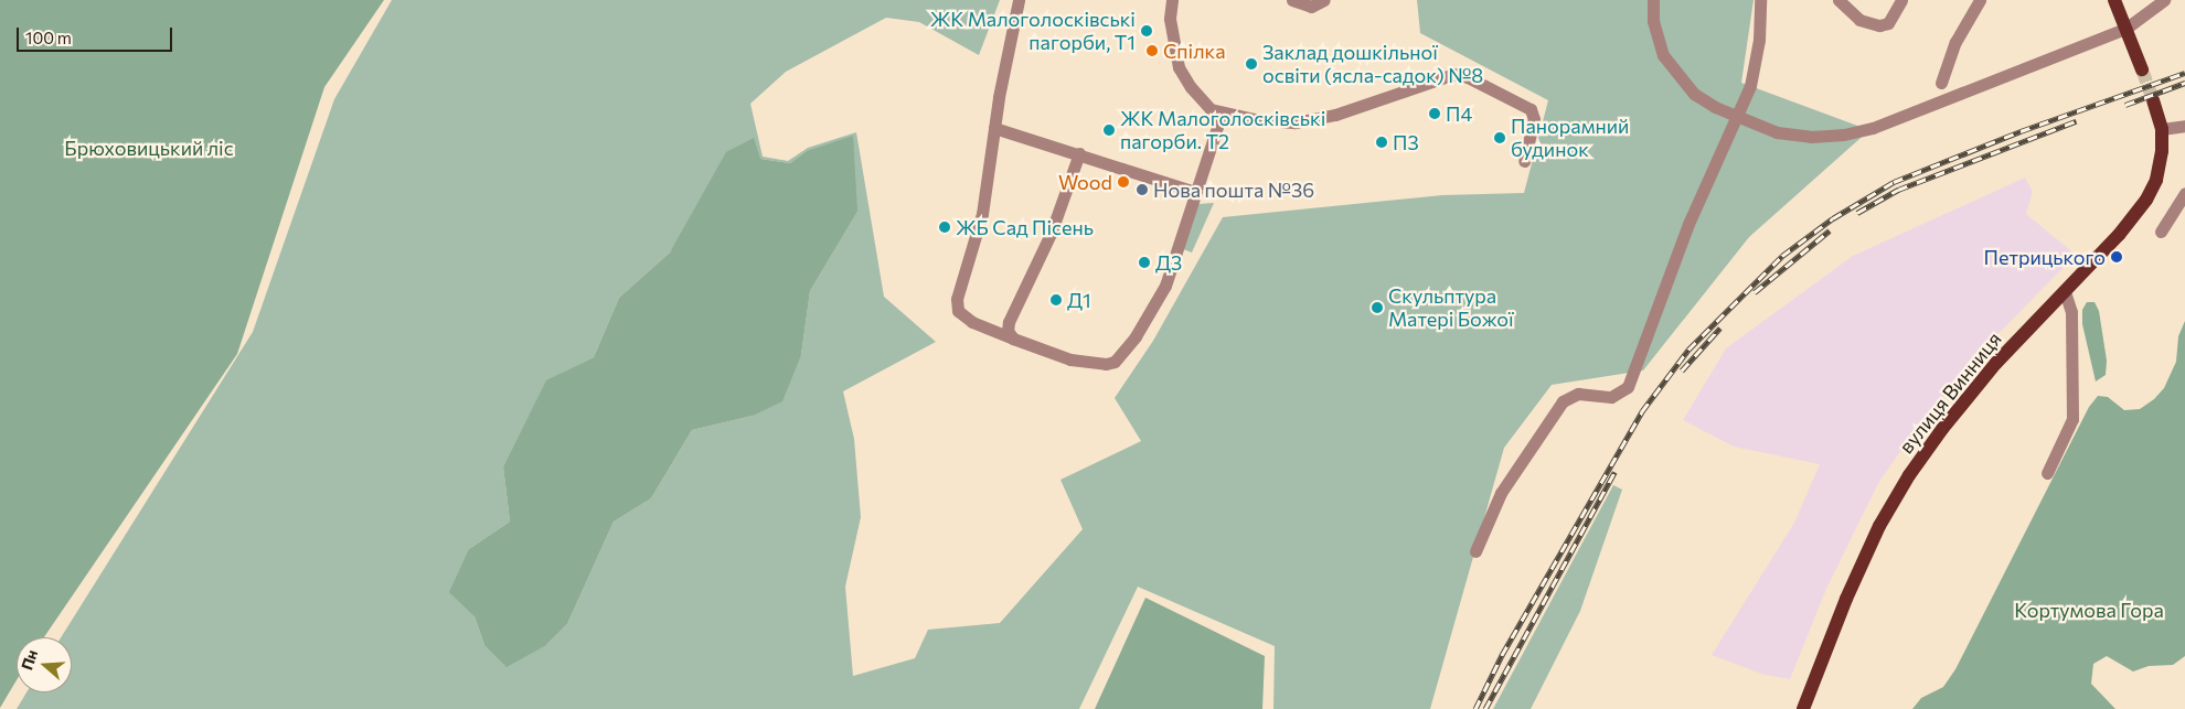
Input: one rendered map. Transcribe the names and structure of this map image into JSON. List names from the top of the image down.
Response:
{
  "streets": {
    "main road": ["вулиця Винниця"]
  },
  "parks": ["Брюховицький ліс", "Кортумова Гора"],
  "places": [
    "ЖК Малоголосківські пагорби, Т1",
    "Спілка",
    "Заклад дошкільної освіти (ясла-садок) №8",
    "П4",
    "ЖК Малоголосківські пагорби. Т2",
    "Панорамний будинок",
    "П3",
    "Wood",
    "Нова пошта №36",
    "ЖБ Сад Пісень",
    "Петрицького",
    "Д3",
    "Д1",
    "Скульптура Матері Божої"
  ],
  "scale_bar": "100 m",
  "north": "left"
}
